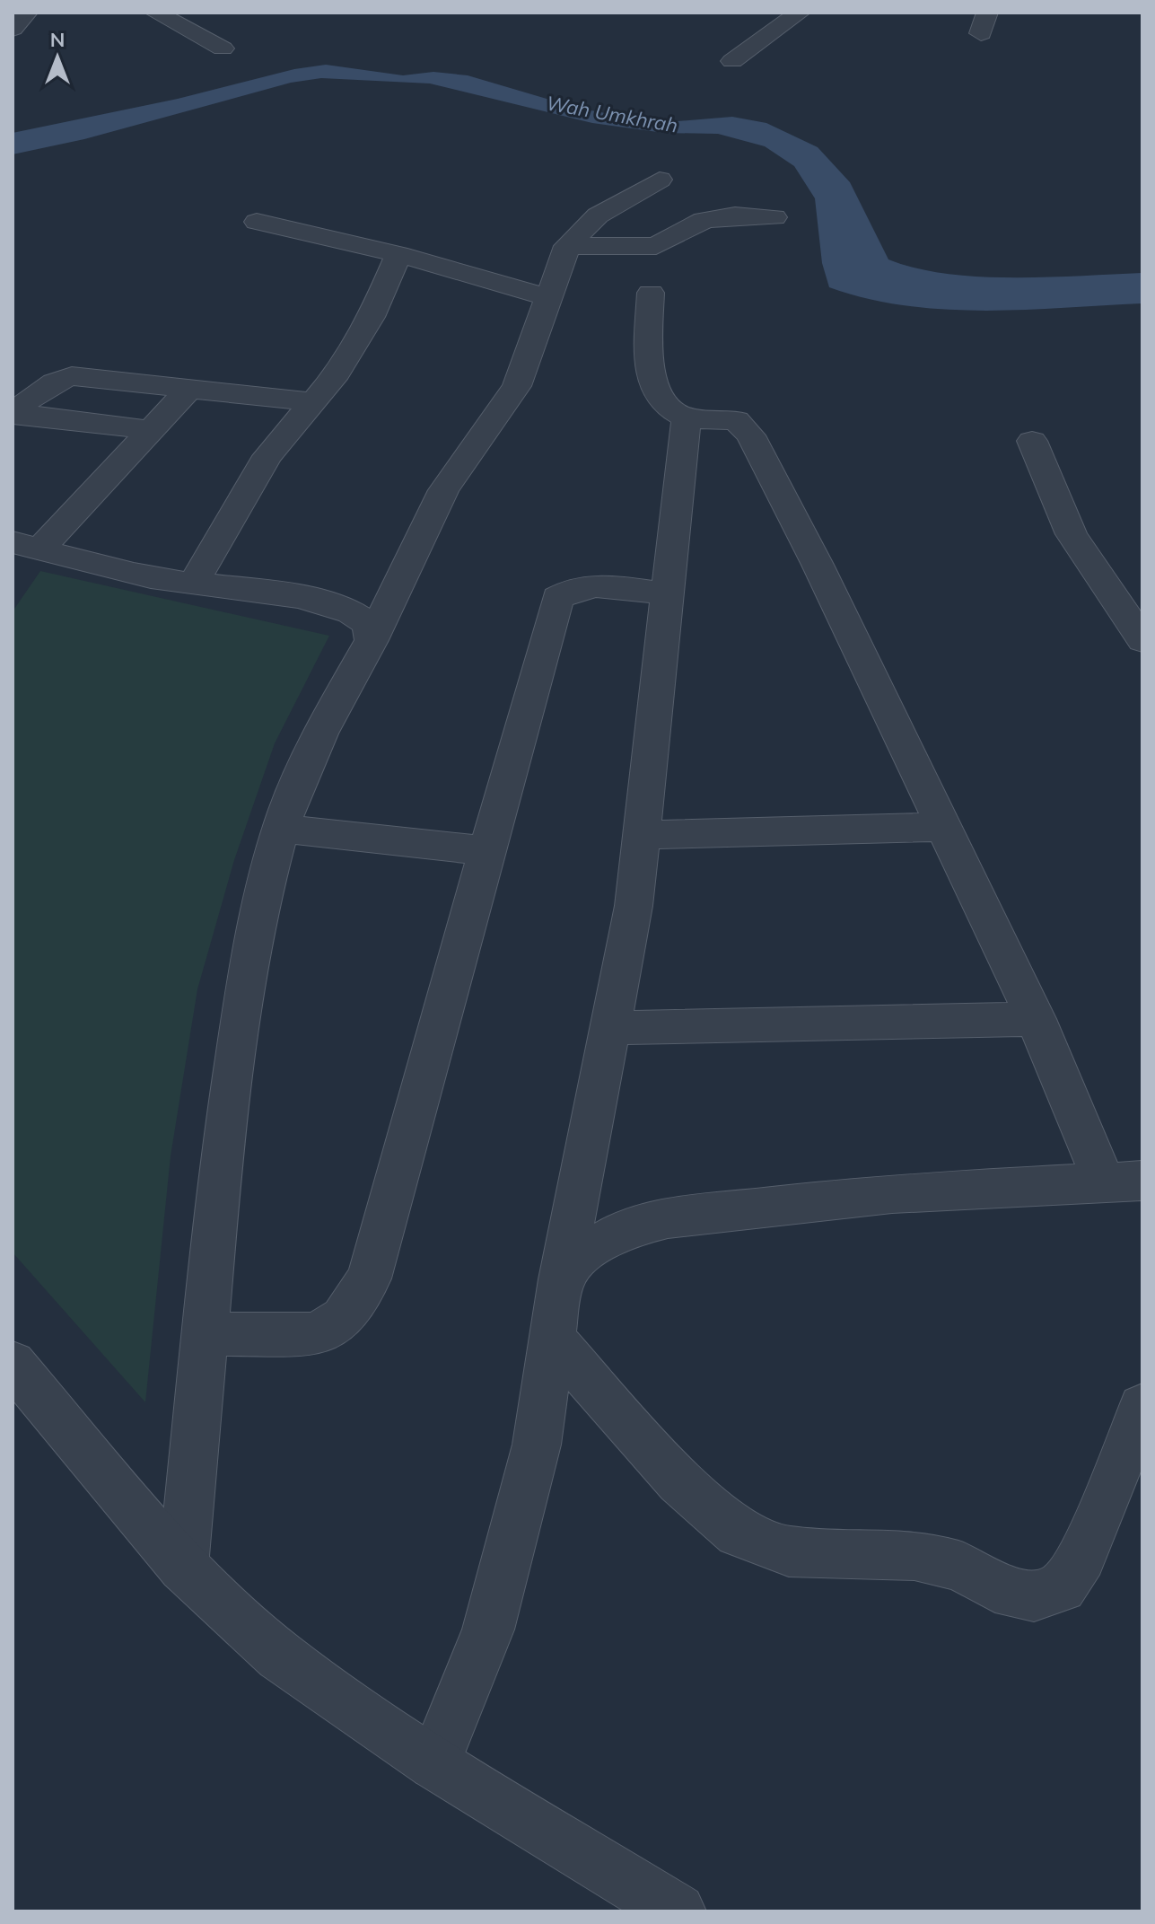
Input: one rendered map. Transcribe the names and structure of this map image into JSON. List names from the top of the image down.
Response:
{
  "water": ["Wah Umkhrah"],
  "north": "top"
}
